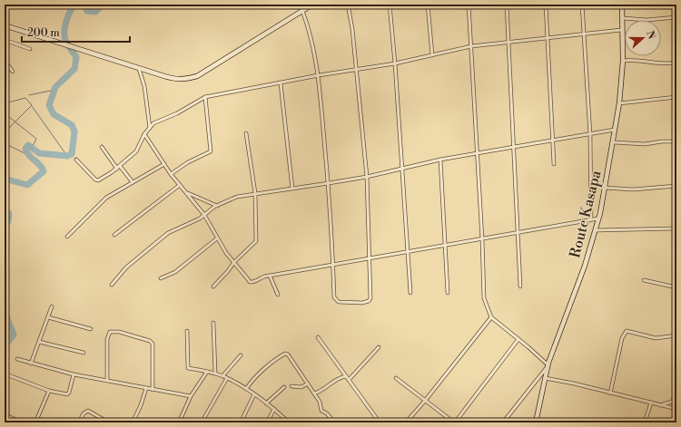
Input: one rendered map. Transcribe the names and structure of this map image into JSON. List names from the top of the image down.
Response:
{
  "streets": {
    "main road": ["Route Kasapa"]
  },
  "scale_bar": "200 m",
  "north": "right"
}
